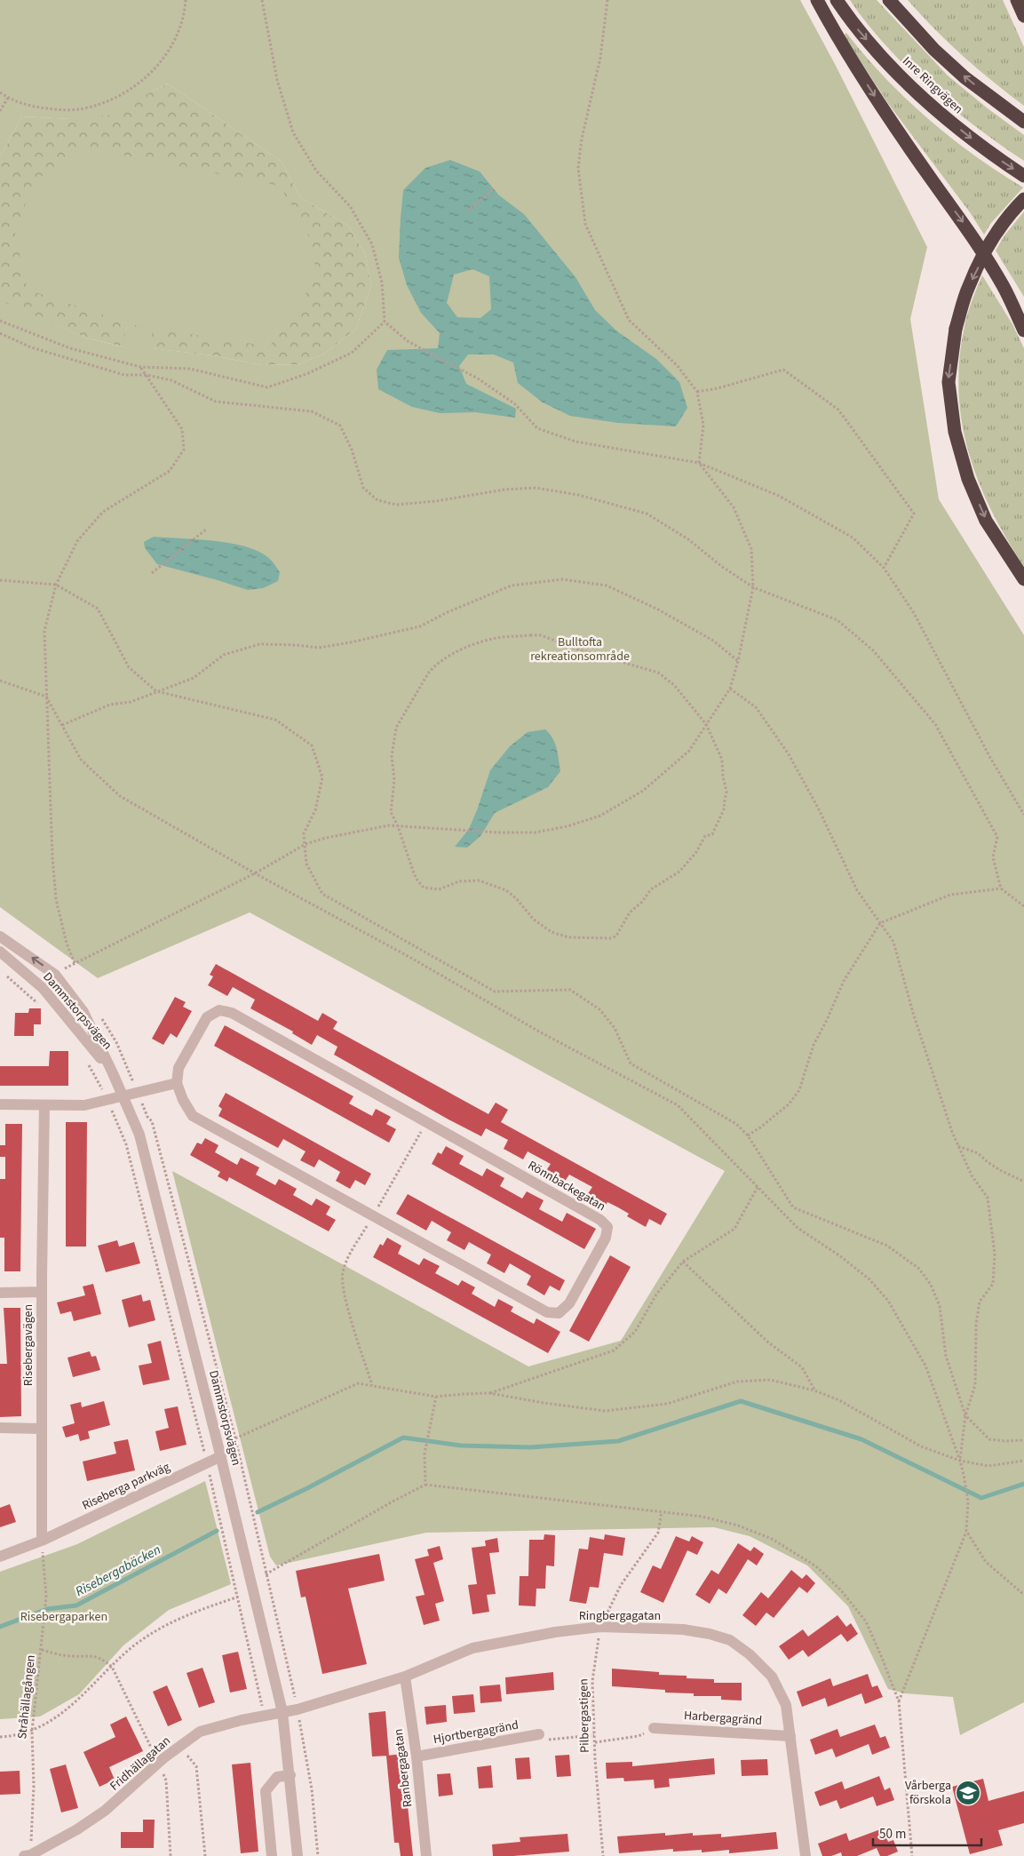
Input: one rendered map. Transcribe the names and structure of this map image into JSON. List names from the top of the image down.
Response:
{
  "streets": {
    "highway": ["Inre Ringvägen"],
    "street": [
      "Dammstorpsvägen",
      "Rönnbackegatan",
      "Risebergavägen",
      "Riseberga parkväg",
      "Ringbergagatan",
      "Harbergagränd",
      "Hjortbergagränd",
      "Fridhällagatan",
      "Ranbergagatan"
    ],
    "path": ["Stråhällagången", "Pilbergastigen"]
  },
  "crossings": [
    ["Dammstorpsvägen", "Riseberga parkväg"],
    ["Dammstorpsvägen", "Ringbergagatan"],
    ["Dammstorpsvägen", "Fridhällagatan"],
    ["Risebergavägen", "Riseberga parkväg"],
    ["Risebergavägen", "Stråhällagången"],
    ["Riseberga parkväg", "Stråhällagången"],
    ["Ringbergagatan", "Pilbergastigen"],
    ["Ringbergagatan", "Harbergagränd"],
    ["Ringbergagatan", "Fridhällagatan"],
    ["Ringbergagatan", "Ranbergagatan"],
    ["Stråhällagången", "Fridhällagatan"],
    ["Hjortbergagränd", "Ranbergagatan"]
  ],
  "water": ["Risebergabäcken"],
  "parks": ["Bulltofta rekreationsområde", "Risebergaparken"],
  "places": {
    "school or university": ["Vårberga förskola"]
  },
  "scale_bar": "50 m"
}
